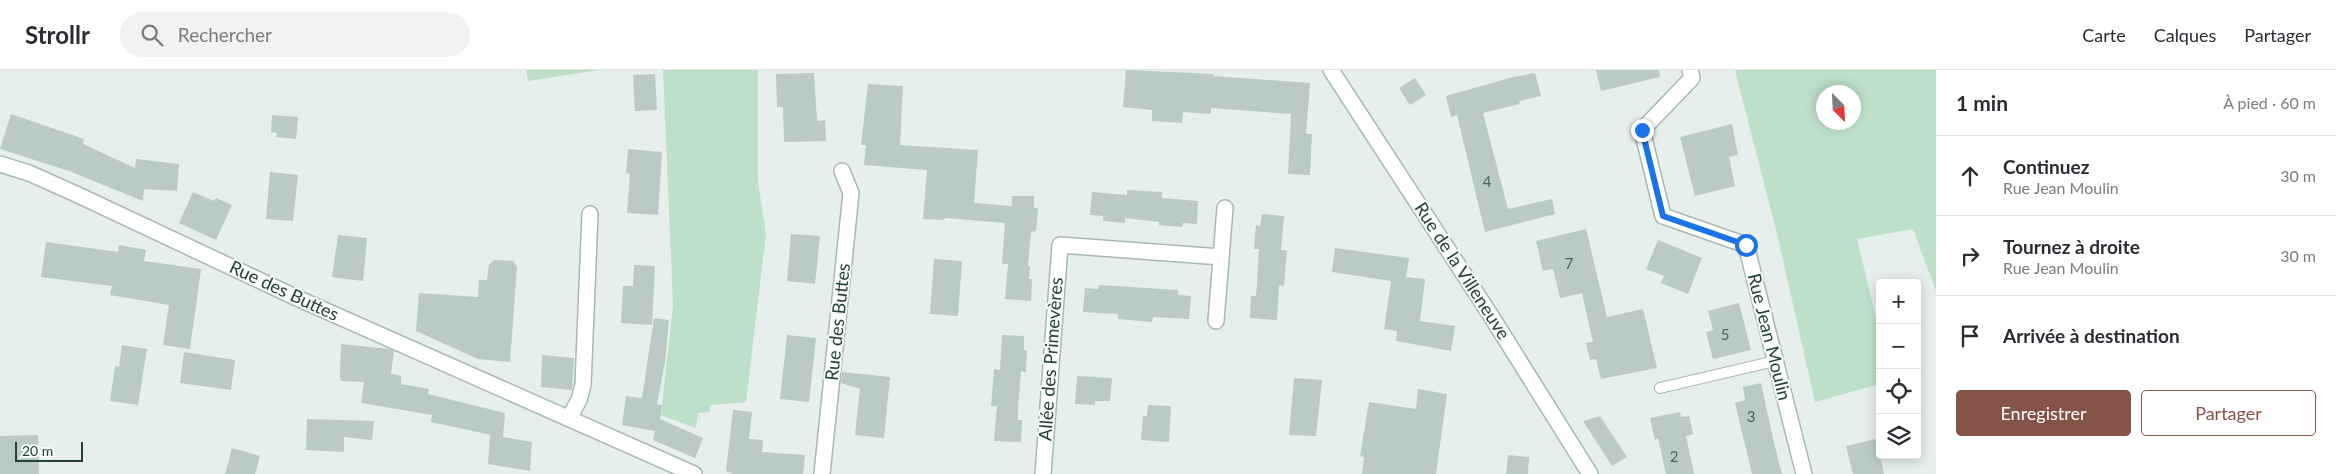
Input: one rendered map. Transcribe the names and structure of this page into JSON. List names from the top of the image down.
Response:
{
  "streets": {
    "street": [
      "Rue de la Villeneuve",
      "Rue des Buttes",
      "Rue Jean Moulin",
      "Allée des Primevères"
    ]
  },
  "house_numbers": [
    "4",
    "7",
    "5",
    "3",
    "2"
  ],
  "scale_bar": "20 m",
  "north": "bottom right",
  "page": {
    "header": "Strollr",
    "search": "Rechercher",
    "nav": ["Carte", "Calques", "Partager"],
    "heading": ["1 min", "À pied · 60 m"],
    "list": [
      ["Continuez", "Rue Jean Moulin", "30 m"],
      ["Tournez à droite", "Rue Jean Moulin", "30 m"],
      "Arrivée à destination"
    ],
    "map_buttons": ["+", "−"],
    "buttons": ["Enregistrer", "Partager"],
    "scale": "20 m"
  }
}
